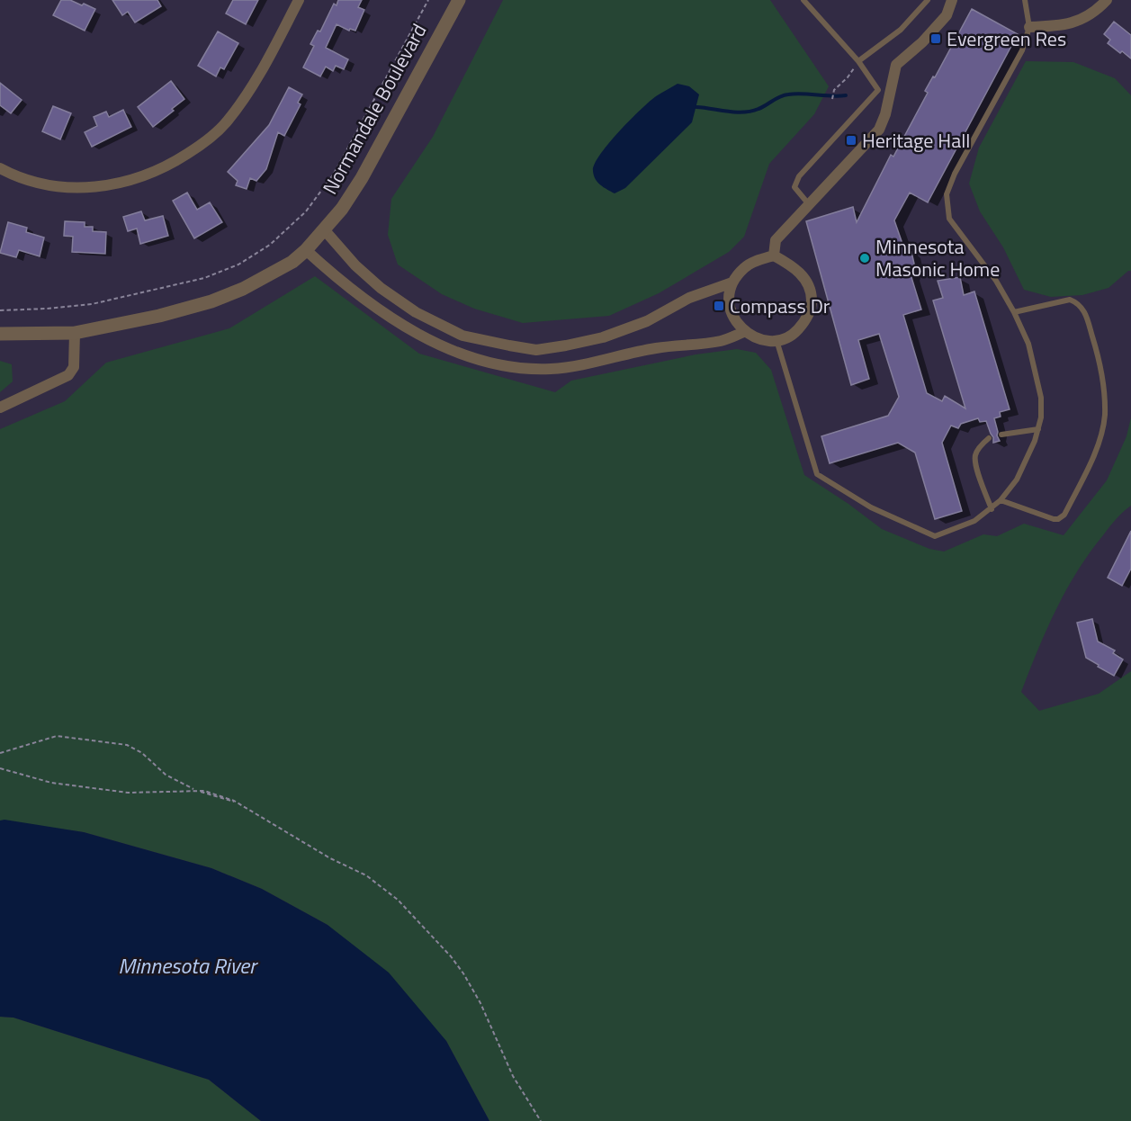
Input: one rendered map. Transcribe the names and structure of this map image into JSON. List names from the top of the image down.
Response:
{
  "streets": {
    "street": ["Normandale Boulevard"]
  },
  "water": ["Minnesota River"],
  "places": {
    "transit": ["Evergreen Res", "Heritage Hall", "Compass Dr"],
    "other": ["Minnesota Masonic Home"]
  }
}
